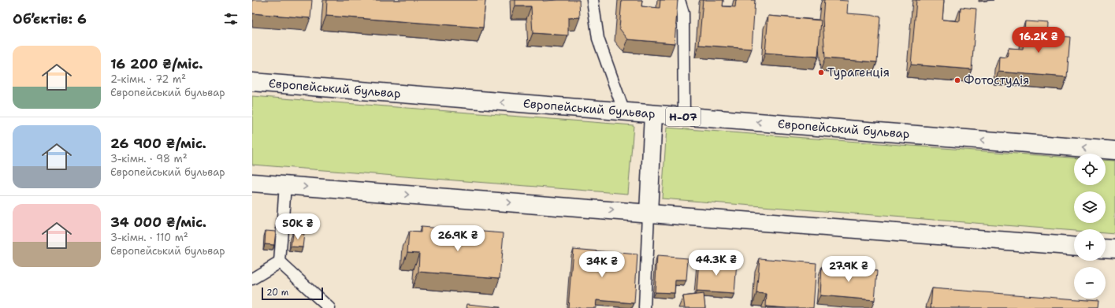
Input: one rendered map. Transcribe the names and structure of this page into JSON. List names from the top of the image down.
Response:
{
  "streets": {
    "main road": ["Європейський бульвар", "Н-07"]
  },
  "places": ["Турагенція", "Фотостудія"],
  "scale_bar": "20 m",
  "page": {
    "heading": "Об’єктів: 6",
    "price": [
      "16.2K ₴",
      "50K ₴",
      "26.9K ₴",
      "44.3K ₴",
      "34K ₴",
      "27.9K ₴"
    ],
    "list": [
      {
        "name": "16 200 ₴/міс.",
        "note": "2-кімн. · 72 m² · Європейський бульвар"
      },
      {
        "name": "26 900 ₴/міс.",
        "note": "3-кімн. · 98 m² · Європейський бульвар"
      },
      {
        "name": "34 000 ₴/міс.",
        "note": "3-кімн. · 110 m² · Європейський бульвар"
      }
    ],
    "map_buttons": ["+", "−"],
    "scale": "20 m"
  }
}
